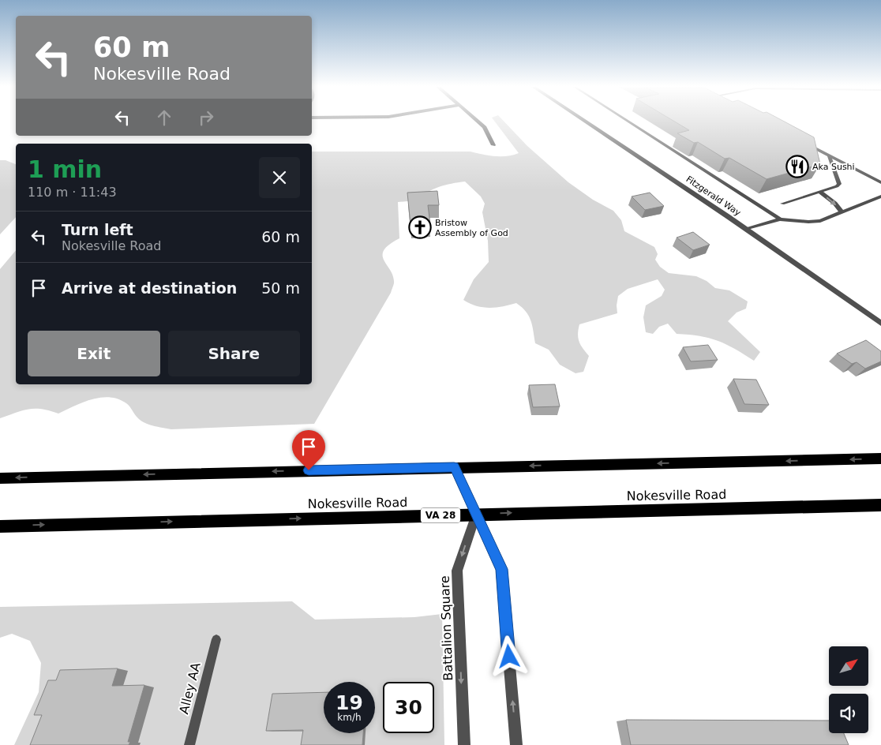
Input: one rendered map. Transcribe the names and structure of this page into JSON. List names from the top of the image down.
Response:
{
  "streets": {
    "highway": ["Nokesville Road", "VA 28"],
    "street": ["Fitzgerald Way", "Battalion Square"],
    "lane": ["Alley AA"]
  },
  "crossings": [
    ["Nokesville Road", "Battalion Square"]
  ],
  "places": {
    "restaurant": ["Aka Sushi"],
    "church": ["Bristow Assembly of God"]
  },
  "north": "top right",
  "page": {
    "turn": ["60 m", "Nokesville Road"],
    "heading": ["1 min", "110 m · 11:43"],
    "list": [
      {
        "name": "Turn left",
        "note": "Nokesville Road",
        "value": "60 m"
      },
      {
        "name": "Arrive at destination",
        "value": "50 m"
      }
    ],
    "buttons": ["Exit", "Share"],
    "speed": "19 km/h",
    "limit": "30"
  }
}
